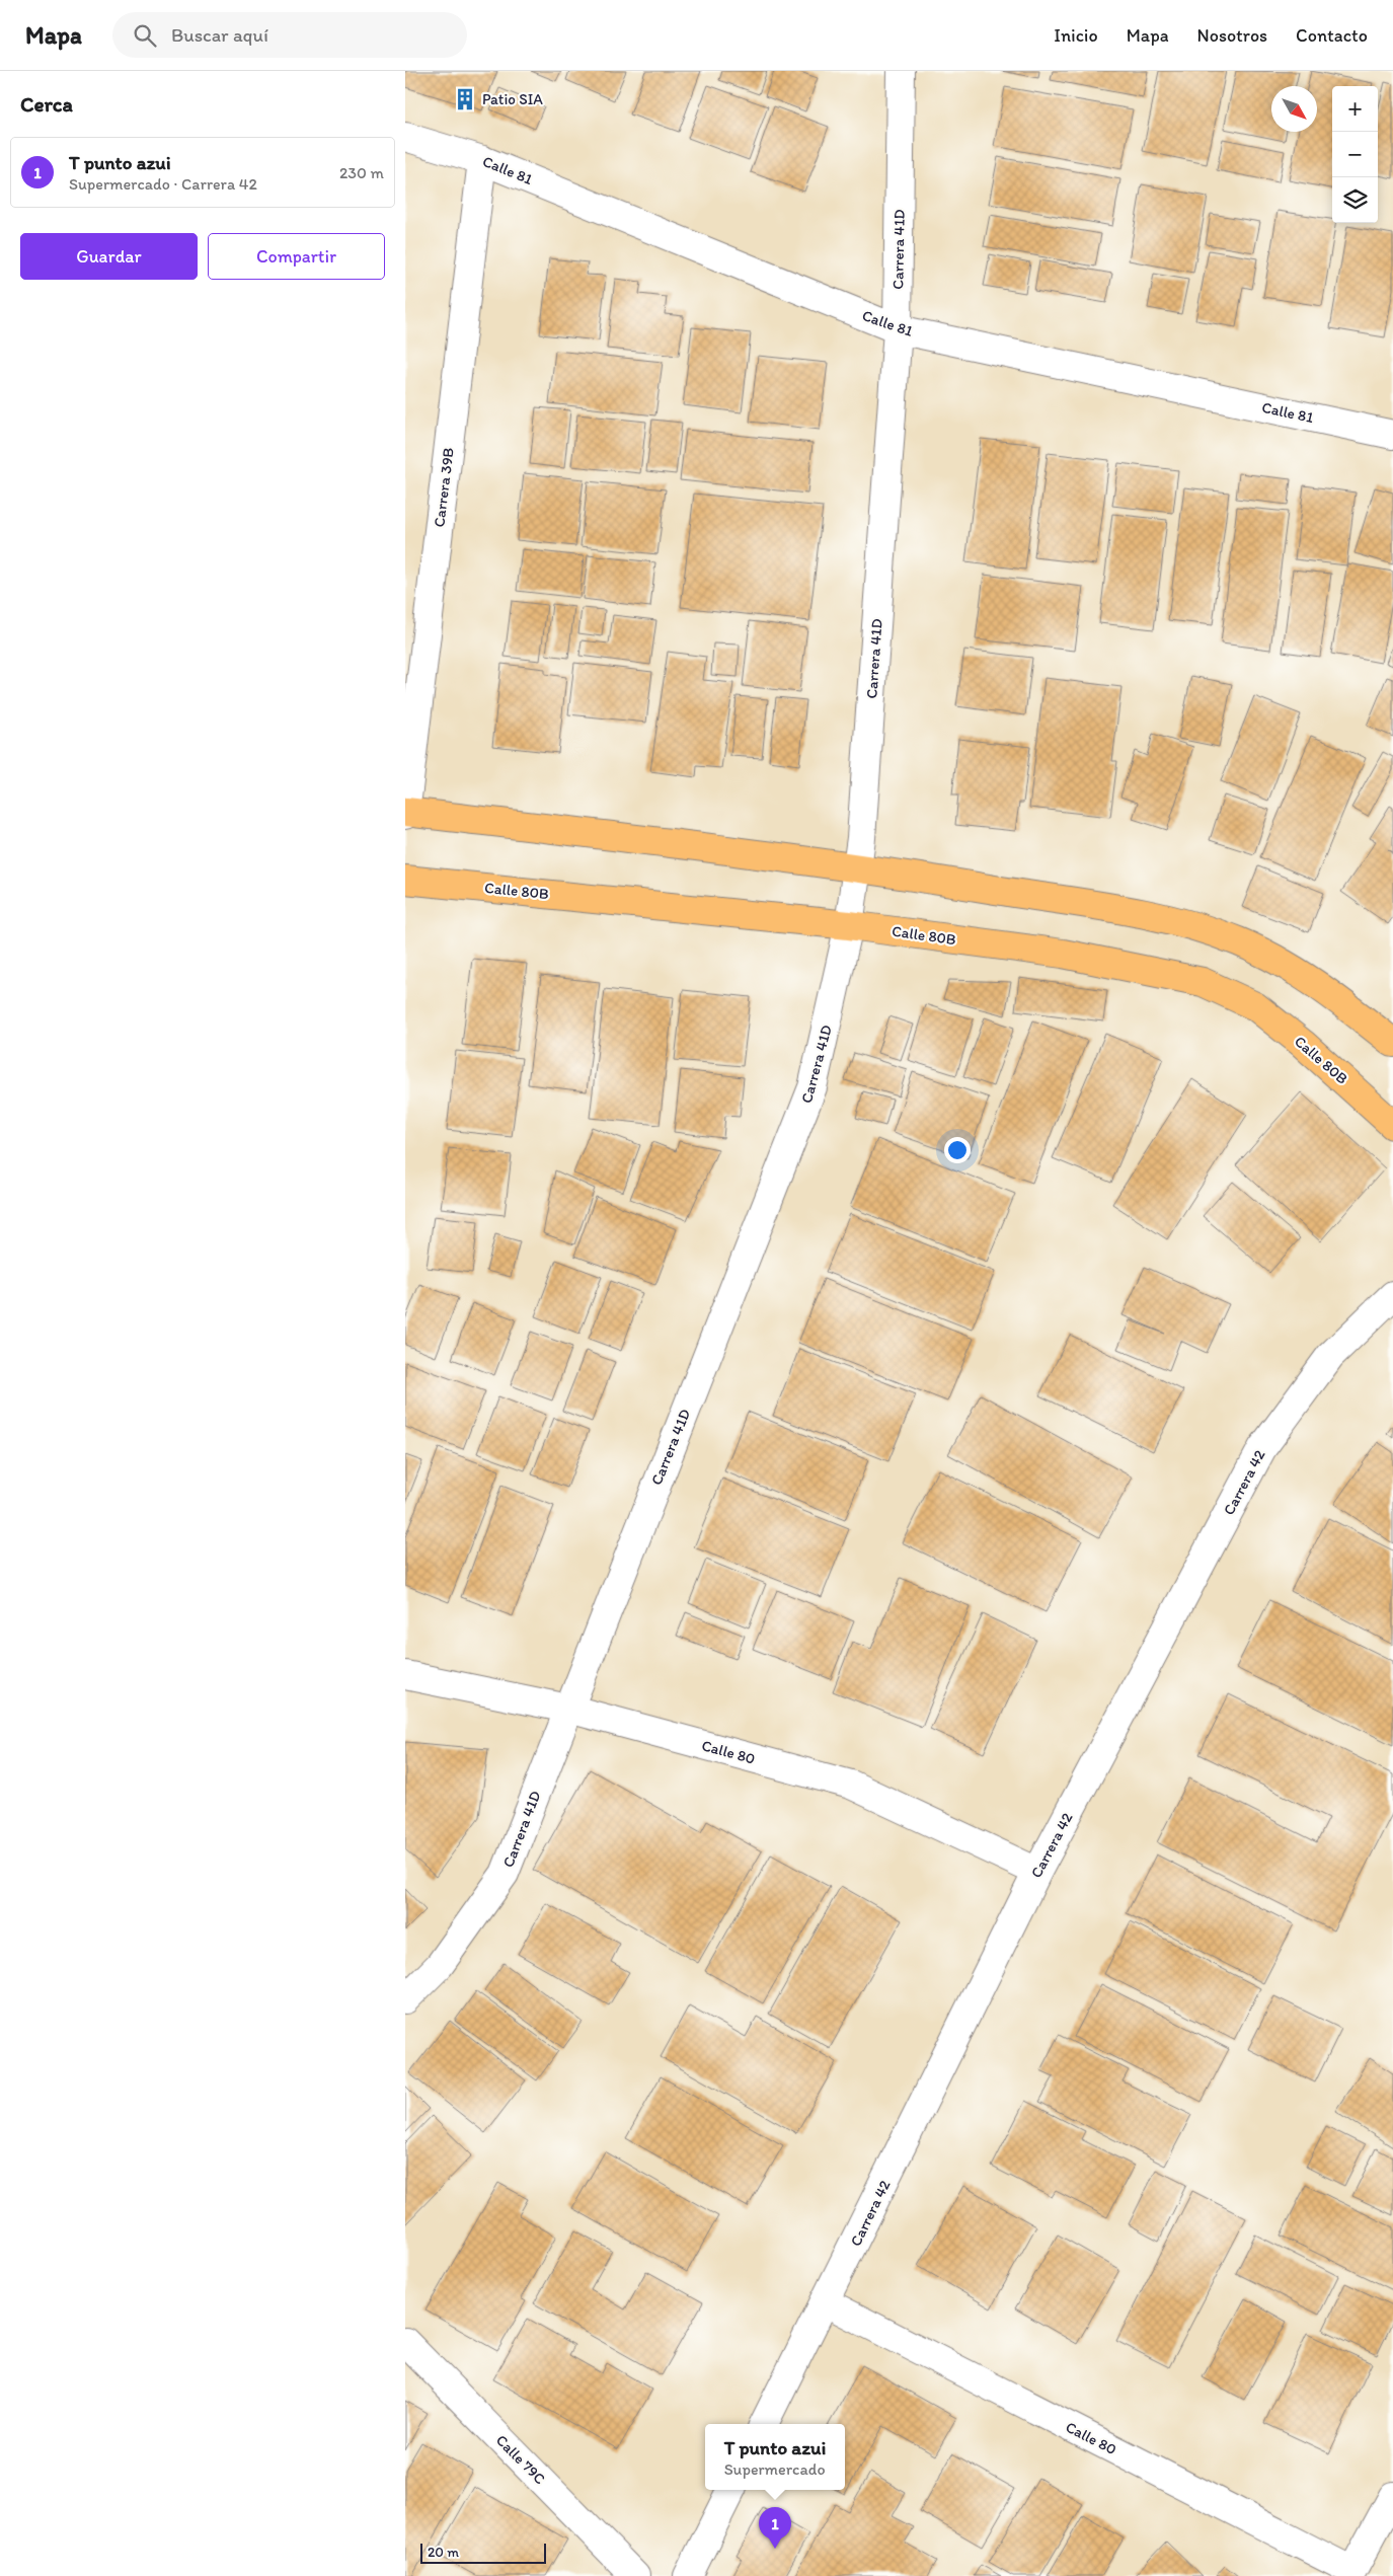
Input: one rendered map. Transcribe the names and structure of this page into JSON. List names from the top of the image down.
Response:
{
  "streets": {
    "main road": ["Calle 80B"],
    "street": [
      "Calle 81",
      "Carrera 41D",
      "Carrera 39B",
      "Carrera 42",
      "Calle 80",
      "Calle 79C"
    ]
  },
  "crossings": [
    ["Calle 81", "Carrera 41D"],
    ["Calle 81", "Carrera 39B"],
    ["Carrera 41D", "Calle 80B"],
    ["Carrera 41D", "Calle 80"],
    ["Carrera 42", "Calle 80"]
  ],
  "places": {
    "building": ["Patio SIA"]
  },
  "scale_bar": "20 m",
  "north": "bottom right",
  "page": {
    "header": "Mapa",
    "search": "Buscar aquí",
    "nav": [
      "Inicio",
      "Mapa",
      "Nosotros",
      "Contacto"
    ],
    "heading": "Cerca",
    "map_buttons": ["+", "−"],
    "list": [
      {
        "mark": "1",
        "name": "T punto azui",
        "note": "Supermercado · Carrera 42",
        "value": "230 m"
      }
    ],
    "buttons": ["Guardar", "Compartir"],
    "popup": ["T punto azui", "Supermercado"],
    "pins": "1",
    "scale": "20 m"
  }
}
